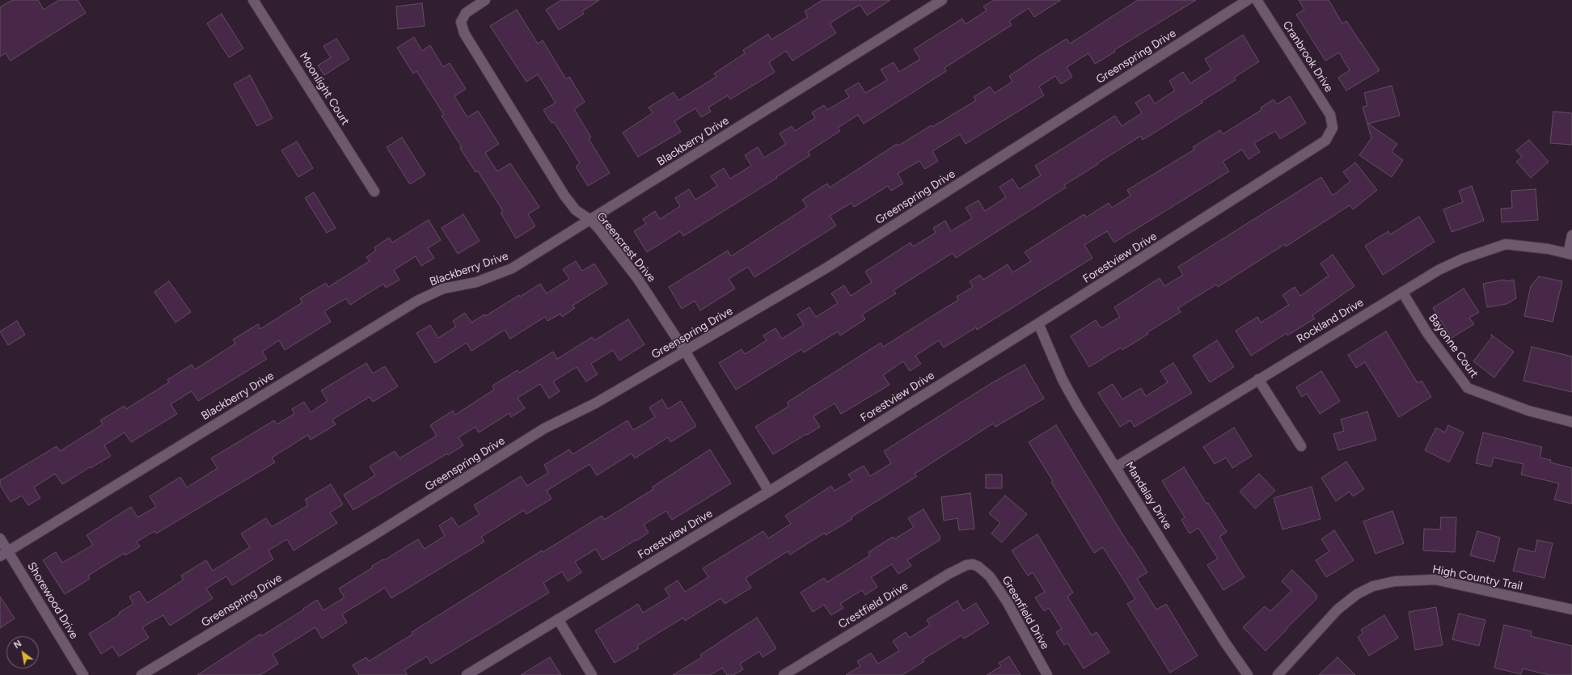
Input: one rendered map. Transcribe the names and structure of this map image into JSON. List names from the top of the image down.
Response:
{
  "streets": {
    "street": [
      "Greenspring Drive",
      "Cranbrook Drive",
      "Moonlight Court",
      "Blackberry Drive",
      "Greencrest Drive",
      "Forestview Drive",
      "Rockland Drive",
      "Bayonne Court",
      "Mandalay Drive",
      "High Country Trail",
      "Shorewood Drive",
      "Crestfield Drive",
      "Greenfield Drive"
    ]
  },
  "crossings": [
    ["Greenspring Drive", "Greencrest Drive"],
    ["Cranbrook Drive", "Forestview Drive"],
    ["Blackberry Drive", "Greencrest Drive"],
    ["Blackberry Drive", "Shorewood Drive"],
    ["Greencrest Drive", "Forestview Drive"],
    ["Forestview Drive", "Mandalay Drive"],
    ["Rockland Drive", "Bayonne Court"],
    ["Rockland Drive", "Mandalay Drive"],
    ["Crestfield Drive", "Greenfield Drive"]
  ],
  "north": "top left"
}
